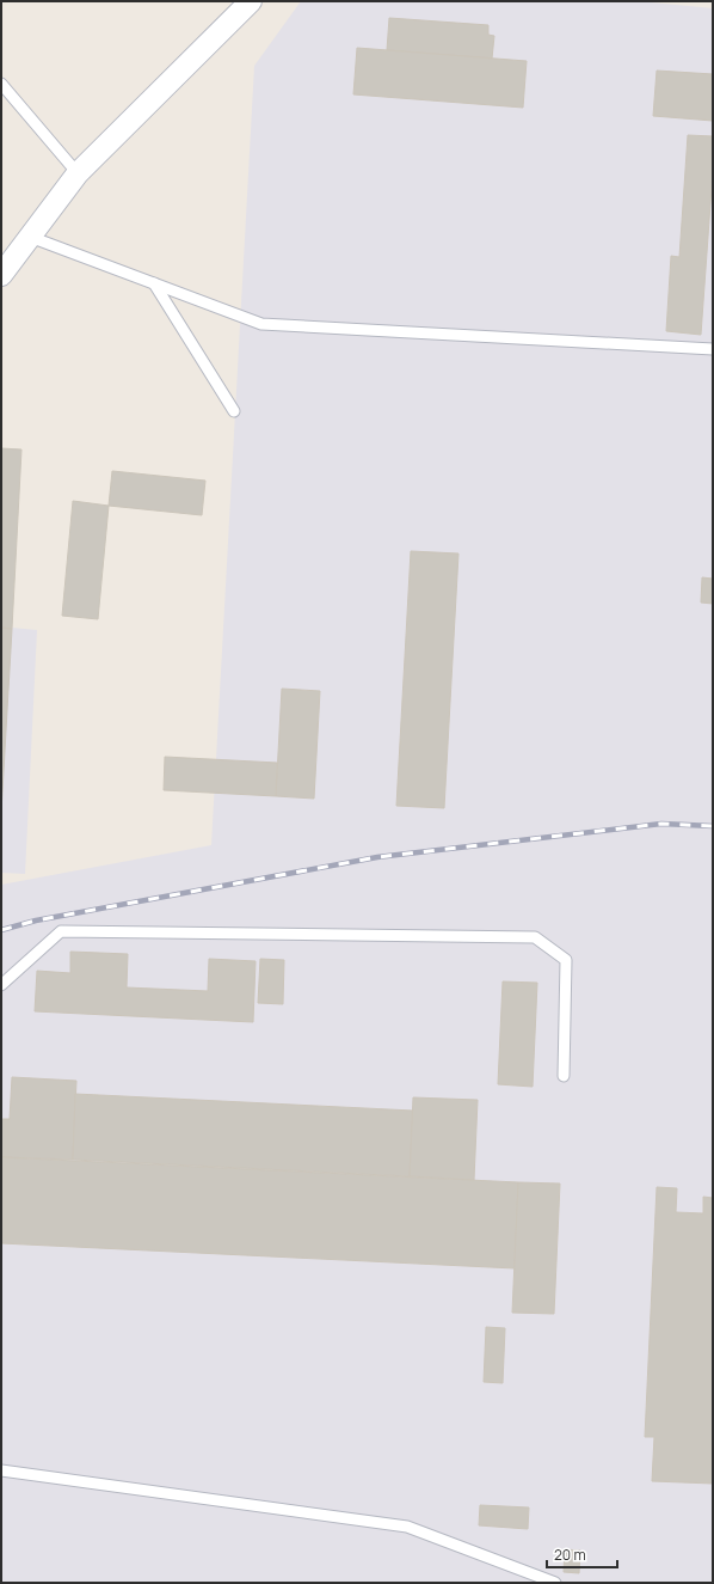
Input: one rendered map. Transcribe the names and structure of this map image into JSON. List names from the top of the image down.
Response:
{
  "scale_bar": "20 m"
}
